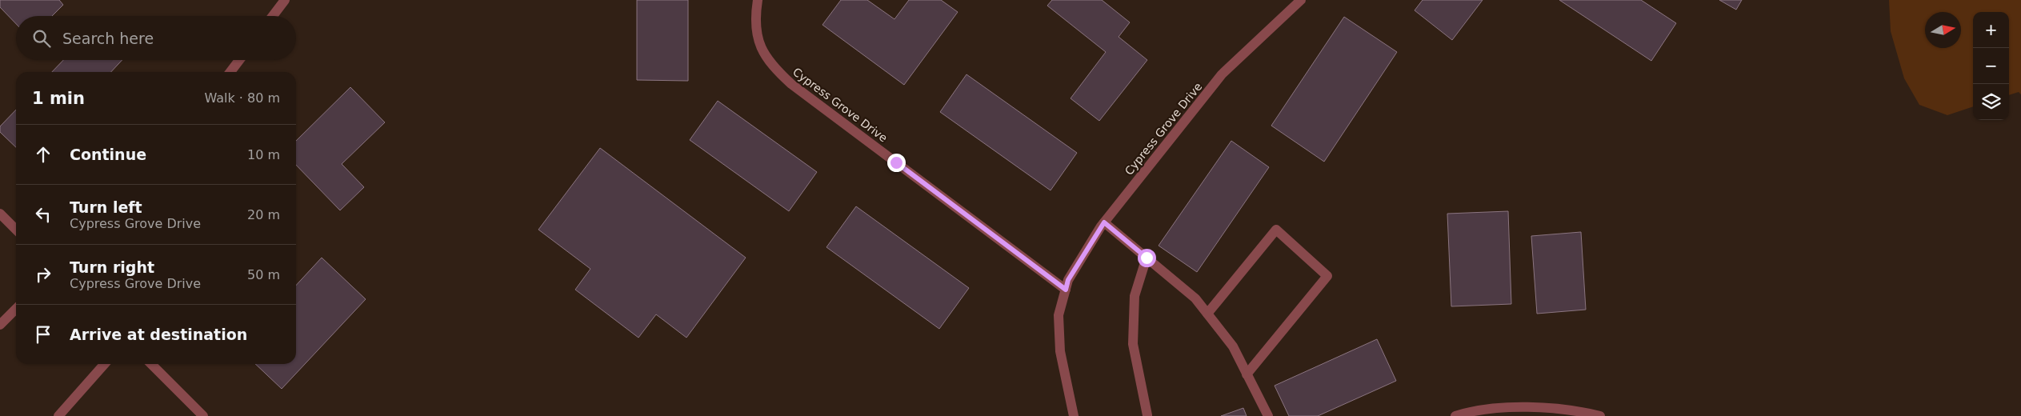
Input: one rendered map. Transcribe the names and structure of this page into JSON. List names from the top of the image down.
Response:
{
  "streets": {
    "street": ["Cypress Grove Drive"]
  },
  "north": "right",
  "page": {
    "map_buttons": ["+", "−"],
    "search": "Search here",
    "heading": ["1 min", "Walk · 80 m"],
    "list": [
      ["Continue", "10 m"],
      ["Turn left", "Cypress Grove Drive", "20 m"],
      ["Turn right", "Cypress Grove Drive", "50 m"],
      "Arrive at destination"
    ]
  }
}
